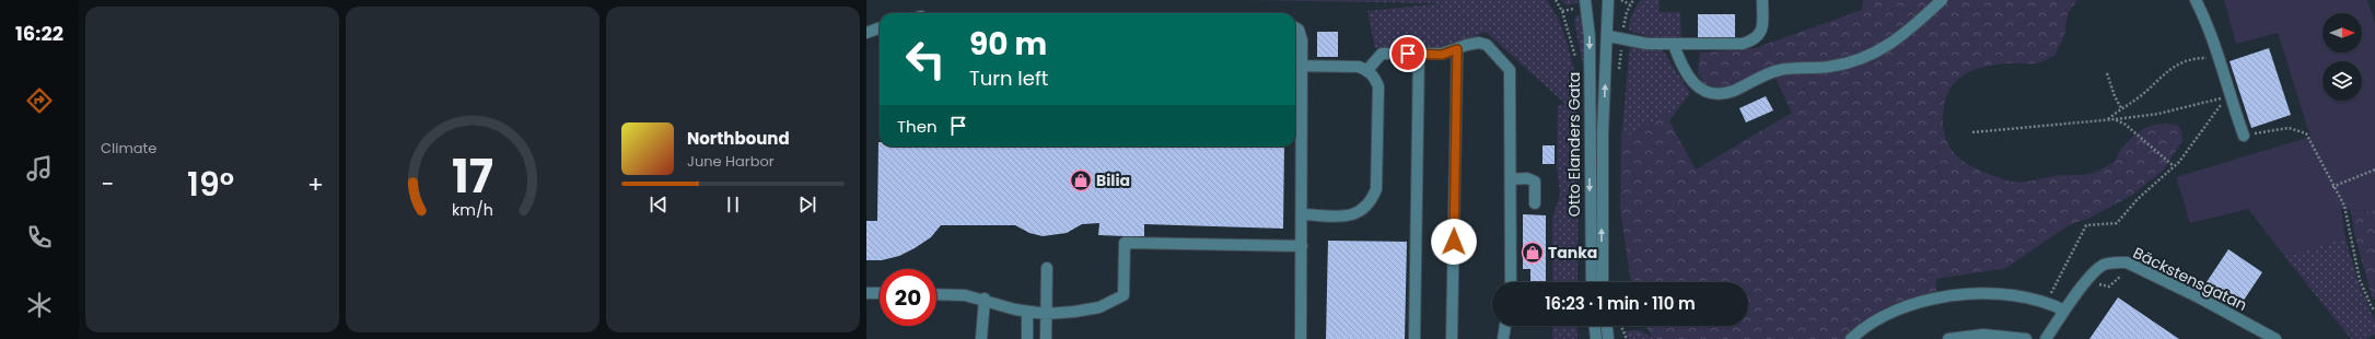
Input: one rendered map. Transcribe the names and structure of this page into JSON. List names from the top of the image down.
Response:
{
  "streets": {
    "street": ["Otto Elanders Gata", "Bäckstensgatan"]
  },
  "places": {
    "shop": ["Bilia", "Tanka"]
  },
  "north": "right",
  "page": {
    "tabs": "16:22",
    "tile": "Climate",
    "turn": ["90 m", "Turn left"],
    "then": "Then",
    "song": ["Northbound", "June Harbor"],
    "heat": ["−", "19°", "+"],
    "limit": "20",
    "trip": "16:23 · 1 min · 110 m",
    "gauge": ["17", "km/h"]
  }
}
